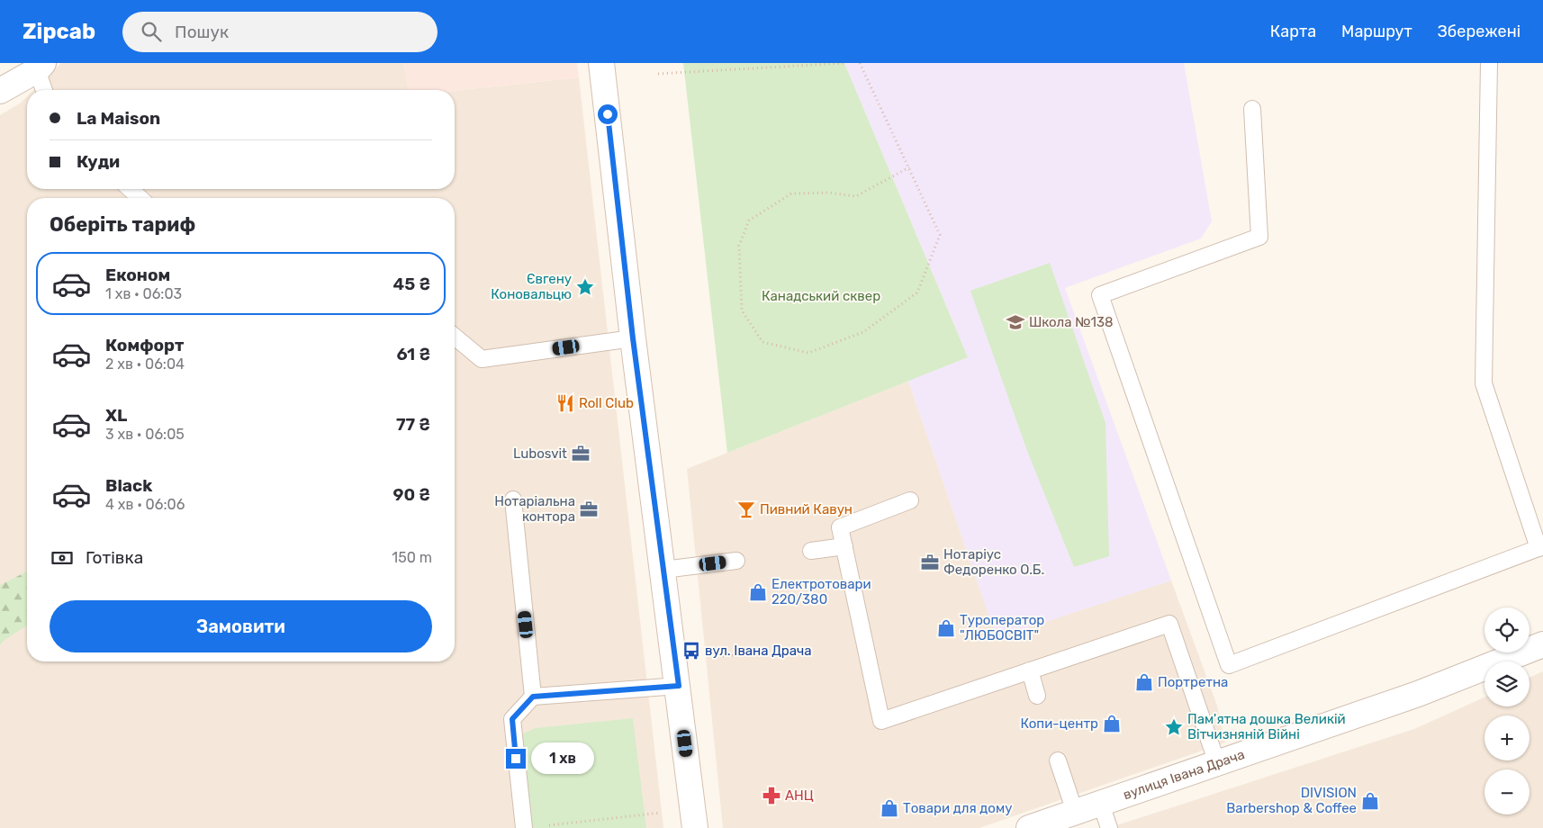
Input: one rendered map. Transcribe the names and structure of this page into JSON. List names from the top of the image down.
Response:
{
  "streets": {
    "main road": ["вулиця Івана Драча"]
  },
  "parks": ["Канадський сквер"],
  "places": {
    "place": ["Євгену Коновальцю", "Пам'ятна дошка Великій Вітчизняній Війні"],
    "school or university": ["Школа №138"],
    "restaurant": ["Roll Club"],
    "office": ["Lubosvit", "Нотаріальна контора", "Нотаріус Федоренко О.Б."],
    "bar": ["Пивний Кавун"],
    "shop": [
      "Електротовари 220/380",
      "Туроператор \"ЛЮБОСВІТ\"",
      "Портретна",
      "Копи-центр",
      "DIVISION Barbershop & Coffee",
      "Товари для дому"
    ],
    "bus stop": ["вул. Івана Драча"],
    "pharmacy": ["АНЦ"]
  },
  "page": {
    "header": "Zipcab",
    "search": "Пошук",
    "nav": ["Карта", "Маршрут", "Збережені"],
    "banner": ["La Maison", "Куди"],
    "heading": "Оберіть тариф",
    "list": [
      {
        "name": "Економ",
        "note": "1 хв · 06:03",
        "value": "45 ₴"
      },
      {
        "name": "Комфорт",
        "note": "2 хв · 06:04",
        "value": "61 ₴"
      },
      {
        "name": "XL",
        "note": "3 хв · 06:05",
        "value": "77 ₴"
      },
      {
        "name": "Black",
        "note": "4 хв · 06:06",
        "value": "90 ₴"
      }
    ],
    "pay": ["Готівка", "150 m"],
    "buttons": "Замовити",
    "map_buttons": ["+", "−"],
    "bubble": "1 хв"
  }
}
